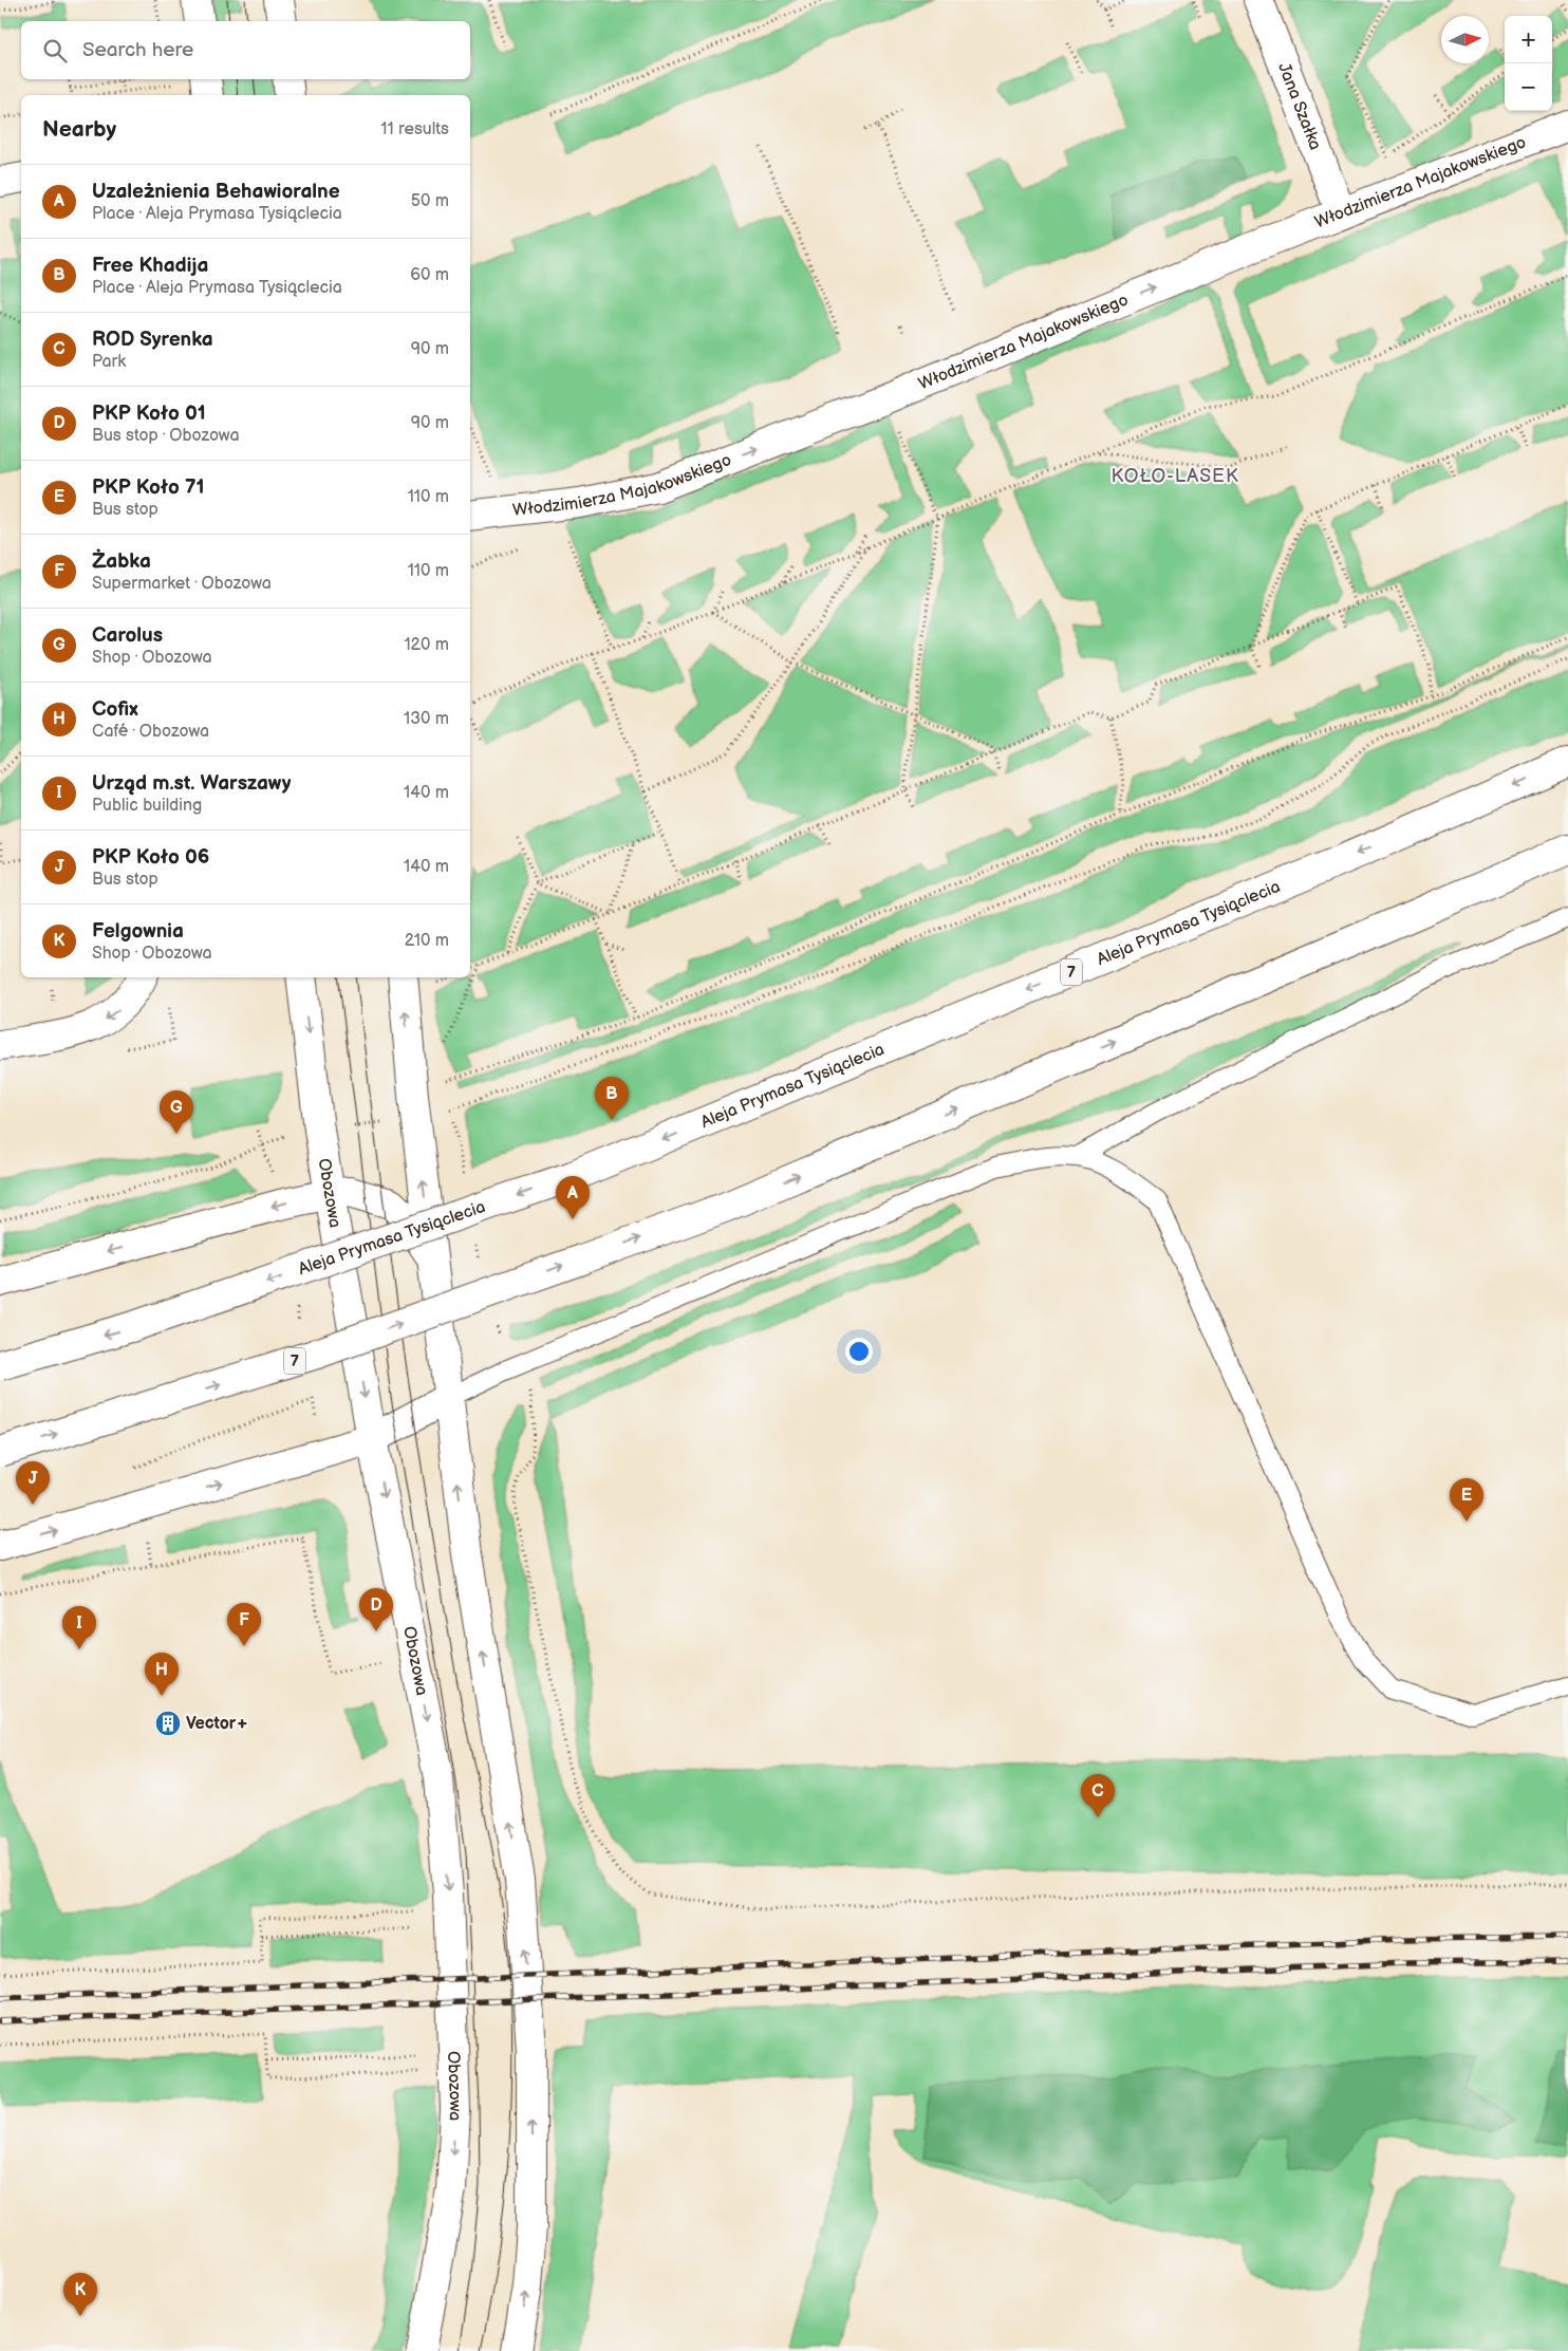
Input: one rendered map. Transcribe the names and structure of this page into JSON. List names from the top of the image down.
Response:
{
  "streets": {
    "street": [
      "Jana Szałka",
      "Włodzimierza Majakowskiego",
      "Aleja Prymasa Tysiąclecia",
      "7",
      "Obozowa"
    ]
  },
  "crossings": [
    ["Jana Szałka", "Włodzimierza Majakowskiego"]
  ],
  "one_way": ["Włodzimierza Majakowskiego"],
  "districts": ["KOŁO-LASEK"],
  "places": {
    "building": ["Vector+"]
  },
  "north": "right",
  "page": {
    "map_buttons": ["+", "−"],
    "search": "Search here",
    "heading": ["Nearby", "11 results"],
    "list": [
      {
        "mark": "A",
        "name": "Uzależnienia Behawioralne",
        "note": "Place · Aleja Prymasa Tysiąclecia",
        "value": "50 m"
      },
      {
        "mark": "B",
        "name": "Free Khadija",
        "note": "Place · Aleja Prymasa Tysiąclecia",
        "value": "60 m"
      },
      {
        "mark": "C",
        "name": "ROD Syrenka",
        "note": "Park",
        "value": "90 m"
      },
      {
        "mark": "D",
        "name": "PKP Koło 01",
        "note": "Bus stop · Obozowa",
        "value": "90 m"
      },
      {
        "mark": "E",
        "name": "PKP Koło 71",
        "note": "Bus stop",
        "value": "110 m"
      },
      {
        "mark": "F",
        "name": "Żabka",
        "note": "Supermarket · Obozowa",
        "value": "110 m"
      },
      {
        "mark": "G",
        "name": "Carolus",
        "note": "Shop · Obozowa",
        "value": "120 m"
      },
      {
        "mark": "H",
        "name": "Cofix",
        "note": "Café · Obozowa",
        "value": "130 m"
      },
      {
        "mark": "I",
        "name": "Urząd m.st. Warszawy",
        "note": "Public building",
        "value": "140 m"
      },
      {
        "mark": "J",
        "name": "PKP Koło 06",
        "note": "Bus stop",
        "value": "140 m"
      },
      {
        "mark": "K",
        "name": "Felgownia",
        "note": "Shop · Obozowa",
        "value": "210 m"
      }
    ],
    "pins": [
      "B",
      "G",
      "A",
      "J",
      "E",
      "D",
      "F",
      "I",
      "H",
      "C",
      "K"
    ]
  }
}
